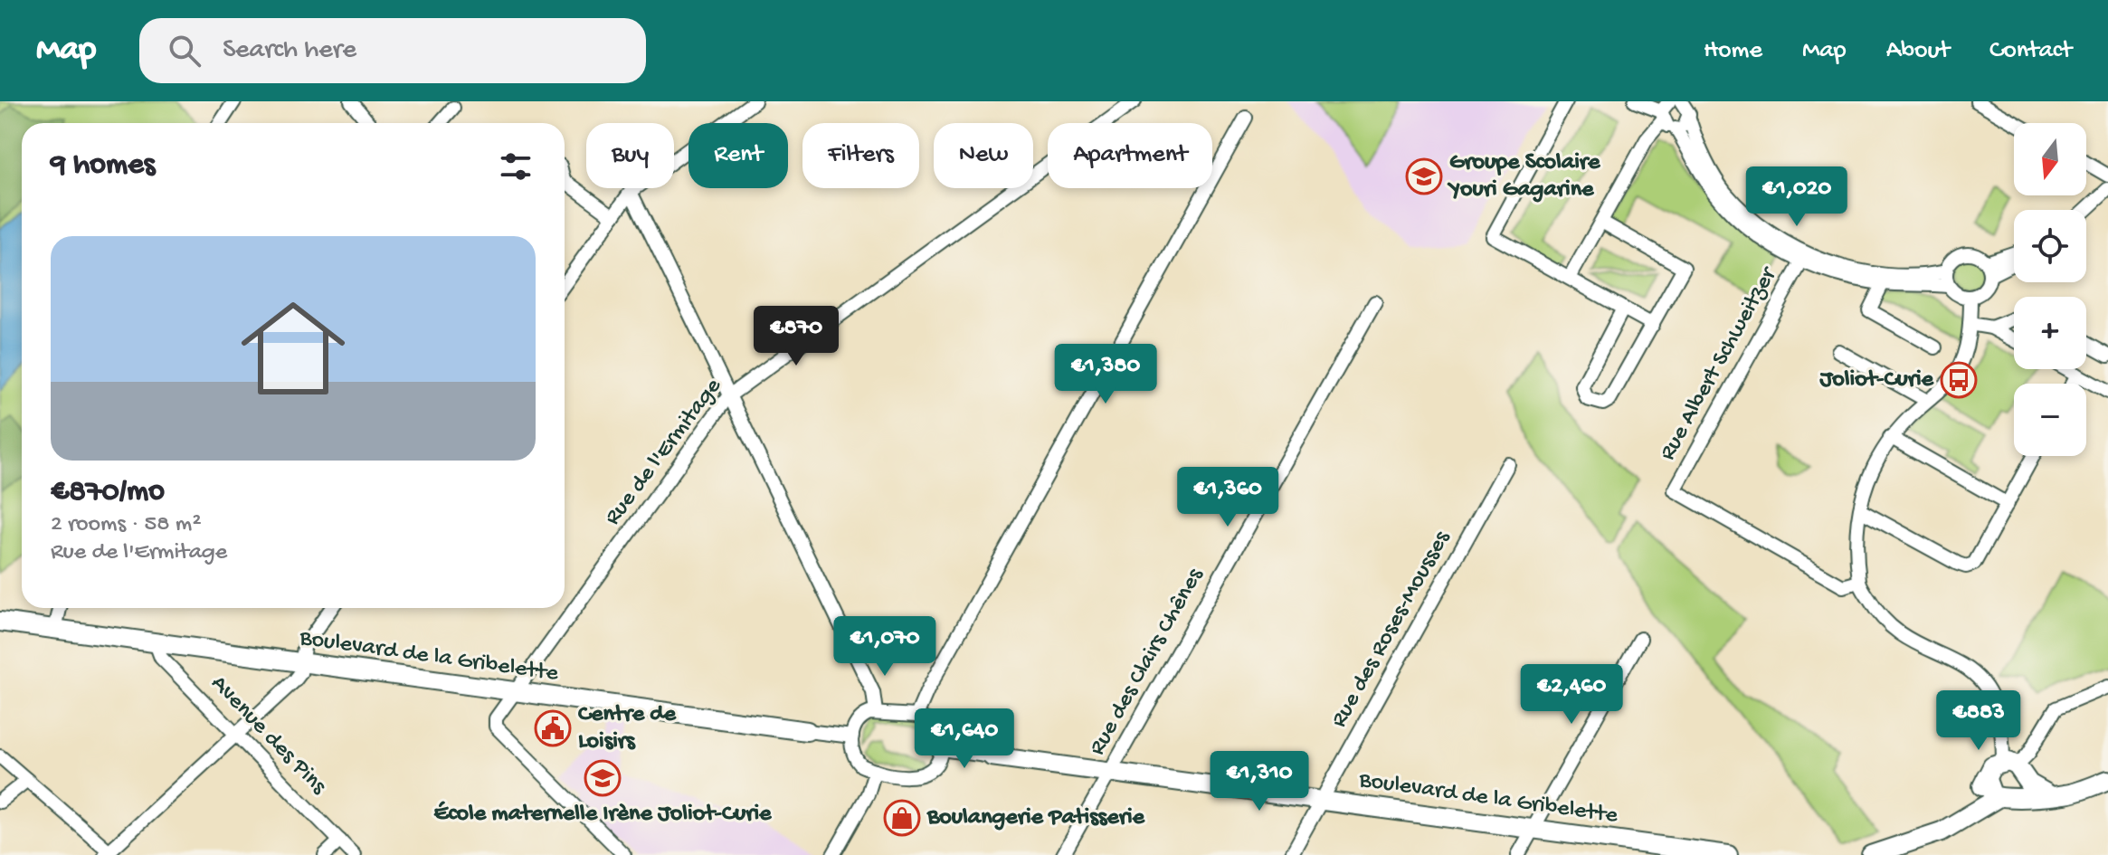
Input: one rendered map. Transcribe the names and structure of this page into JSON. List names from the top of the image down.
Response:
{
  "streets": {
    "main road": ["Boulevard de la Gribelette"],
    "street": [
      "Rue Albert Schweitzer",
      "Rue de l'Ermitage",
      "Rue des Roses-Mousses",
      "Rue des Clairs Chênes",
      "Avenue des Pins"
    ]
  },
  "crossings": [
    ["Rue de l'Ermitage", "Boulevard de la Gribelette"],
    ["Rue des Roses-Mousses", "Boulevard de la Gribelette"],
    ["Boulevard de la Gribelette", "Rue des Clairs Chênes"],
    ["Boulevard de la Gribelette", "Avenue des Pins"]
  ],
  "places": {
    "school or university": ["Groupe Scolaire Youri Gagarine", "École maternelle Irène Joliot-Curie"],
    "bus stop": ["Joliot-Curie"],
    "public building": ["Centre de Loisirs"],
    "shop": ["Boulangerie Patisserie"]
  },
  "north": "bottom",
  "page": {
    "header": "Map",
    "search": "Search here",
    "nav": [
      "Home",
      "Map",
      "About",
      "Contact"
    ],
    "map_buttons": ["+", "−"],
    "chip": [
      "Buy",
      "Rent",
      "Filters",
      "New",
      "Apartment"
    ],
    "heading": "9 homes",
    "price": [
      "€1,020",
      "€870",
      "€1,380",
      "€1,360",
      "€1,070",
      "€2,460",
      "€883",
      "€1,640",
      "€1,310"
    ],
    "list": [
      {
        "name": "€870/mo",
        "note": "2 rooms · 58 m² · Rue de l'Ermitage"
      }
    ]
  }
}
